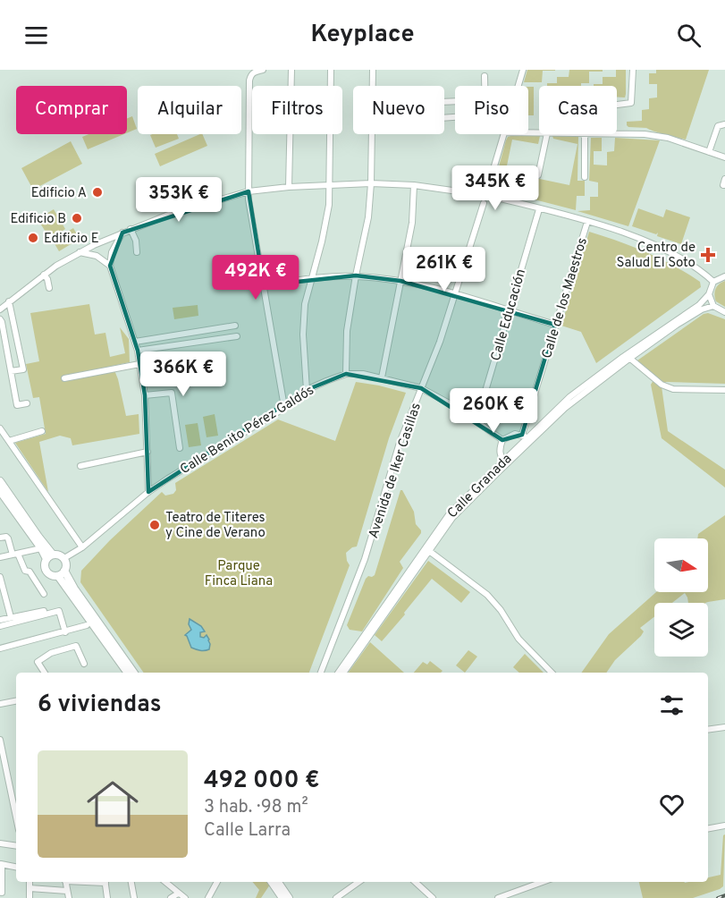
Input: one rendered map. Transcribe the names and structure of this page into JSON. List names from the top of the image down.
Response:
{
  "streets": {
    "street": [
      "Calle de los Maestros",
      "Calle Educación",
      "Calle Benito Pérez Galdós",
      "Avenida de Iker Casillas",
      "Calle Granada"
    ]
  },
  "crossings": [
    ["Calle de los Maestros", "Calle Granada"],
    ["Calle Educación", "Calle Benito Pérez Galdós"],
    ["Calle Benito Pérez Galdós", "Avenida de Iker Casillas"]
  ],
  "parks": ["Parque Finca Liana"],
  "places": {
    "other": [
      "Edificio A",
      "Edificio B",
      "Edificio E",
      "Teatro de Titeres y Cine de Verano"
    ],
    "health": ["Centro de Salud El Soto"]
  },
  "north": "right",
  "page": {
    "header": "Keyplace",
    "chip": [
      "Comprar",
      "Alquilar",
      "Filtros",
      "Nuevo",
      "Piso",
      "Casa"
    ],
    "price": [
      "345K €",
      "353K €",
      "261K €",
      "492K €",
      "366K €",
      "260K €"
    ],
    "heading": "6 viviendas",
    "list": [
      {
        "name": "492 000 €",
        "note": "3 hab. · 98 m² · Calle Larra"
      }
    ]
  }
}
